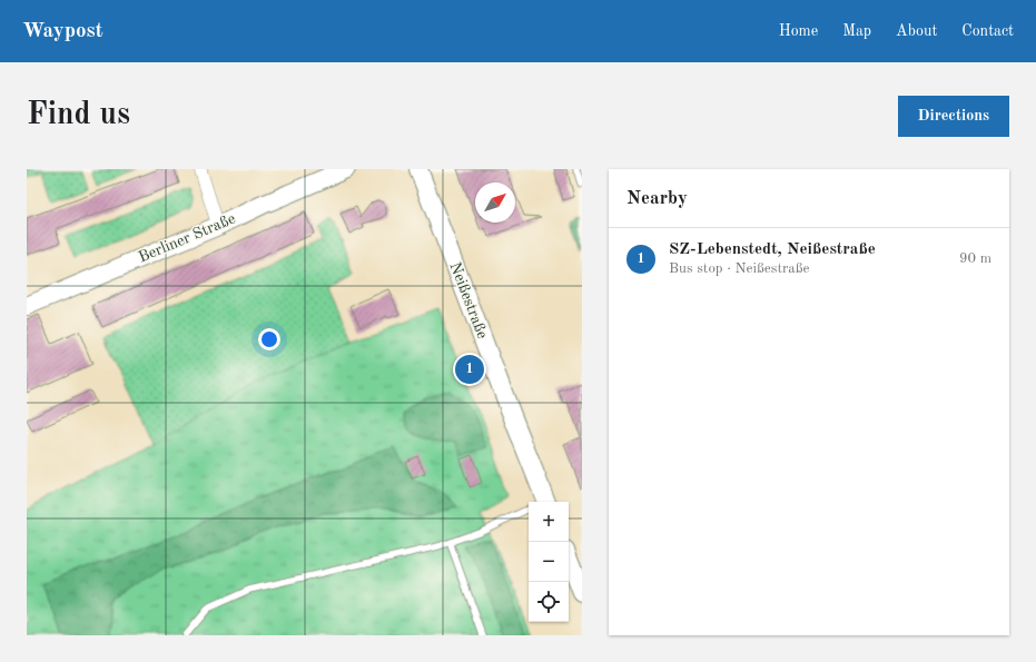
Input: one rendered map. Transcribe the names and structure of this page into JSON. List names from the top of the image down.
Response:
{
  "streets": {
    "street": ["Berliner Straße", "Neißestraße"]
  },
  "north": "top right",
  "page": {
    "header": "Waypost",
    "nav": [
      "Home",
      "Map",
      "About",
      "Contact"
    ],
    "buttons": "Directions",
    "title": "Find us",
    "heading": "Nearby",
    "list": [
      {
        "mark": "1",
        "name": "SZ-Lebenstedt, Neißestraße",
        "note": "Bus stop · Neißestraße",
        "value": "90 m"
      }
    ],
    "pins": "1",
    "map_buttons": ["+", "−"]
  }
}
